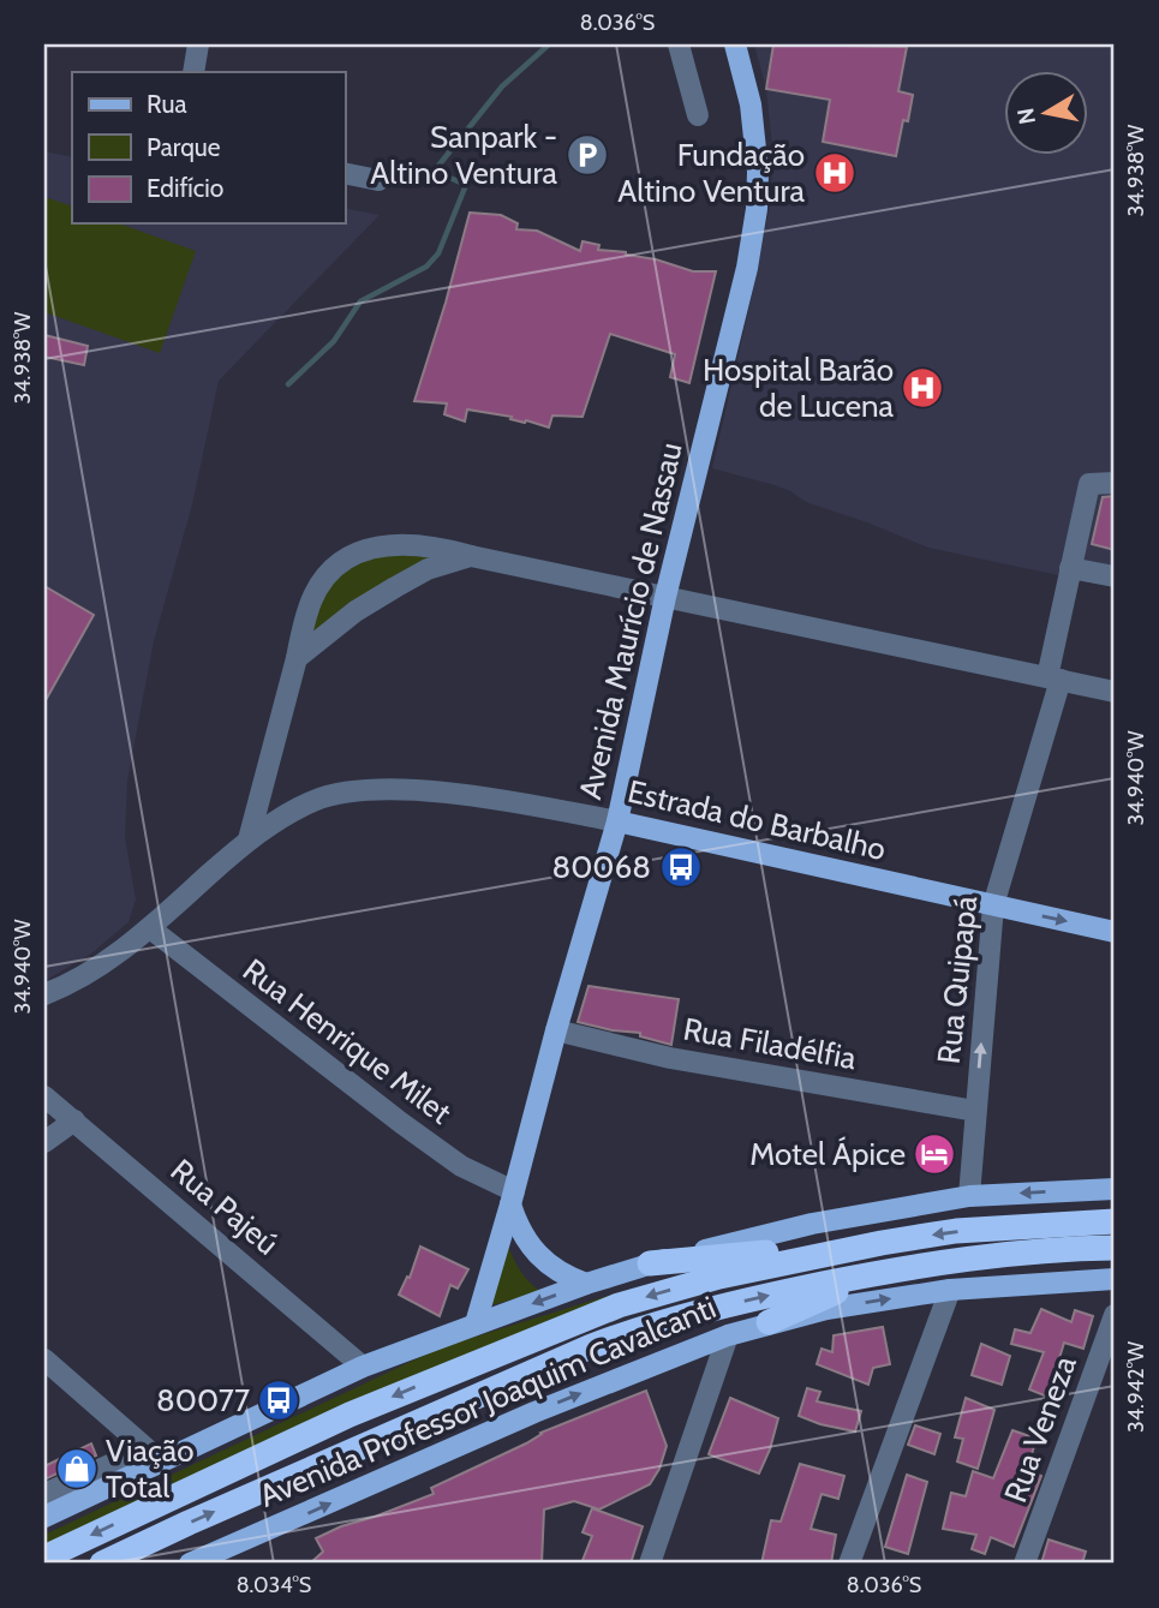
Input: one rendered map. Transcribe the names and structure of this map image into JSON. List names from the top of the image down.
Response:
{
  "streets": {
    "highway": ["Avenida Professor Joaquim Cavalcanti"],
    "main road": ["Avenida Maurício de Nassau", "Estrada do Barbalho"],
    "street": [
      "Rua Quipapá",
      "Rua Henrique Milet",
      "Rua Filadélfia",
      "Rua Pajeú",
      "Rua Veneza"
    ]
  },
  "crossings": [
    ["Avenida Maurício de Nassau", "Estrada do Barbalho"],
    ["Avenida Maurício de Nassau", "Rua Henrique Milet"],
    ["Avenida Maurício de Nassau", "Rua Filadélfia"],
    ["Avenida Maurício de Nassau", "Avenida Professor Joaquim Cavalcanti"],
    ["Estrada do Barbalho", "Rua Quipapá"],
    ["Estrada do Barbalho", "Rua Henrique Milet"],
    ["Rua Quipapá", "Rua Filadélfia"],
    ["Rua Quipapá", "Avenida Professor Joaquim Cavalcanti"],
    ["Rua Pajeú", "Avenida Professor Joaquim Cavalcanti"]
  ],
  "places": {
    "parking": ["Sanpark - Altino Ventura"],
    "hospital": ["Fundação Altino Ventura", "Hospital Barão de Lucena"],
    "bus stop": ["80068", "80077"],
    "hotel": ["Motel Ápice"],
    "shop": ["Viação Total"]
  },
  "legend": ["Rua", "Parque", "Edifício"],
  "north": "left",
  "coordinates": [
    "8.036°S",
    "34.938°W",
    "34.940°W",
    "34.942°W",
    "8.034°S"
  ]
}
